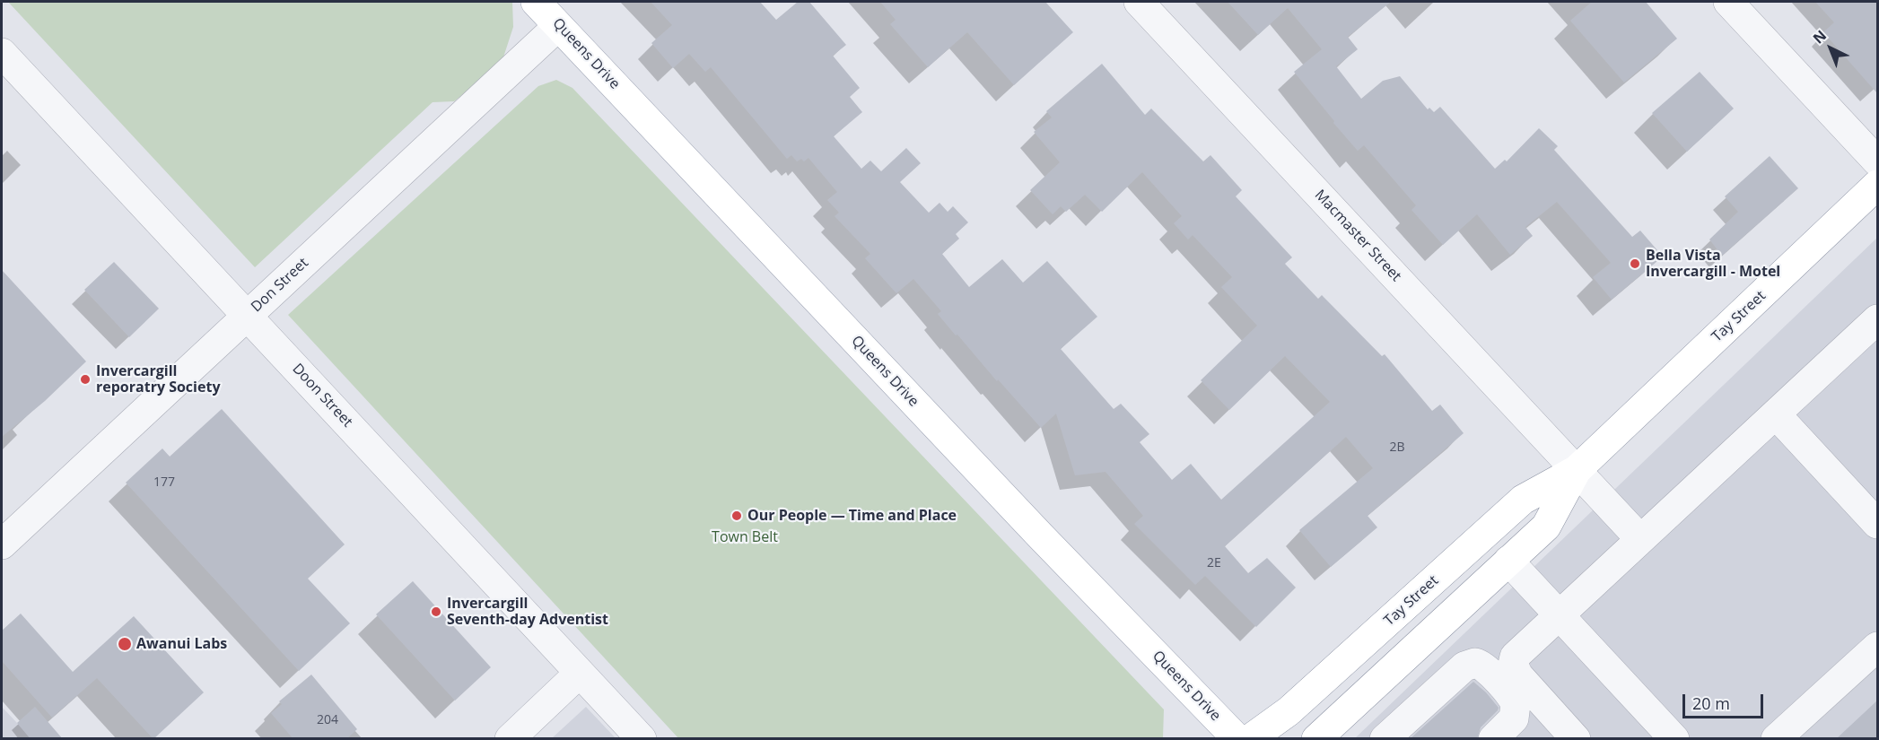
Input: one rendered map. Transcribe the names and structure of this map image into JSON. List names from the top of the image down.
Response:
{
  "streets": {
    "main road": ["Queens Drive", "Tay Street"],
    "street": ["Macmaster Street", "Don Street", "Doon Street"]
  },
  "crossings": [
    ["Queens Drive", "Don Street"],
    ["Macmaster Street", "Tay Street"],
    ["Don Street", "Doon Street"]
  ],
  "parks": ["Town Belt"],
  "places": [
    "Bella Vista Invercargill - Motel",
    "Invercargill reporatry Society",
    "Our People — Time and Place",
    "Invercargill Seventh-day Adventist",
    "Awanui Labs"
  ],
  "house_numbers": [
    "2B",
    "177",
    "2E",
    "204"
  ],
  "scale_bar": "20 m",
  "north": "top left"
}
